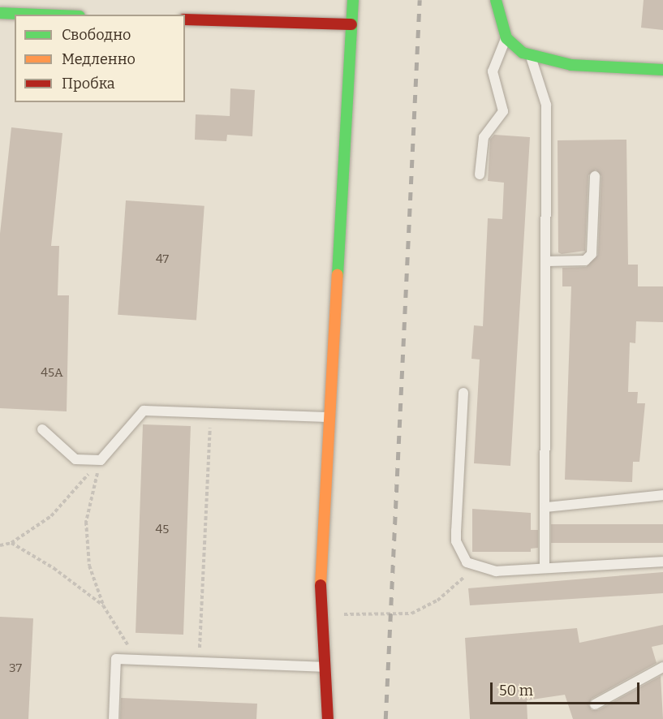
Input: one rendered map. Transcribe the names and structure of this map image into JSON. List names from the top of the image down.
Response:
{
  "house_numbers": [
    "47",
    "45А",
    "45",
    "37"
  ],
  "legend": ["Свободно", "Медленно", "Пробка"],
  "scale_bar": "50 m"
}
